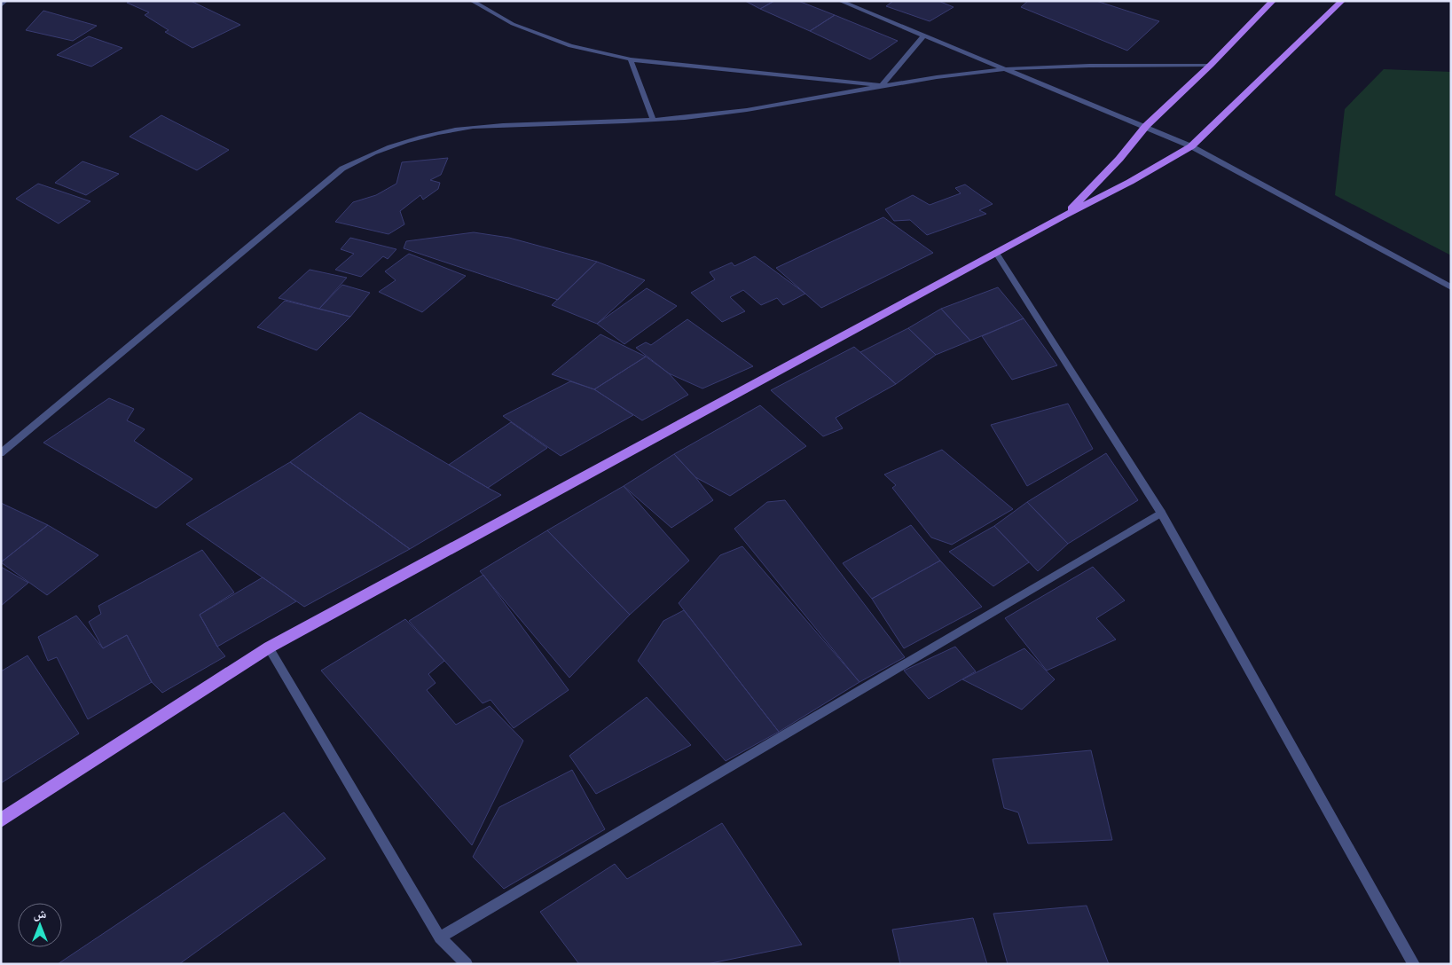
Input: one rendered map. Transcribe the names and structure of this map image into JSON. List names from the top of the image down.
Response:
{
  "north": "top"
}
